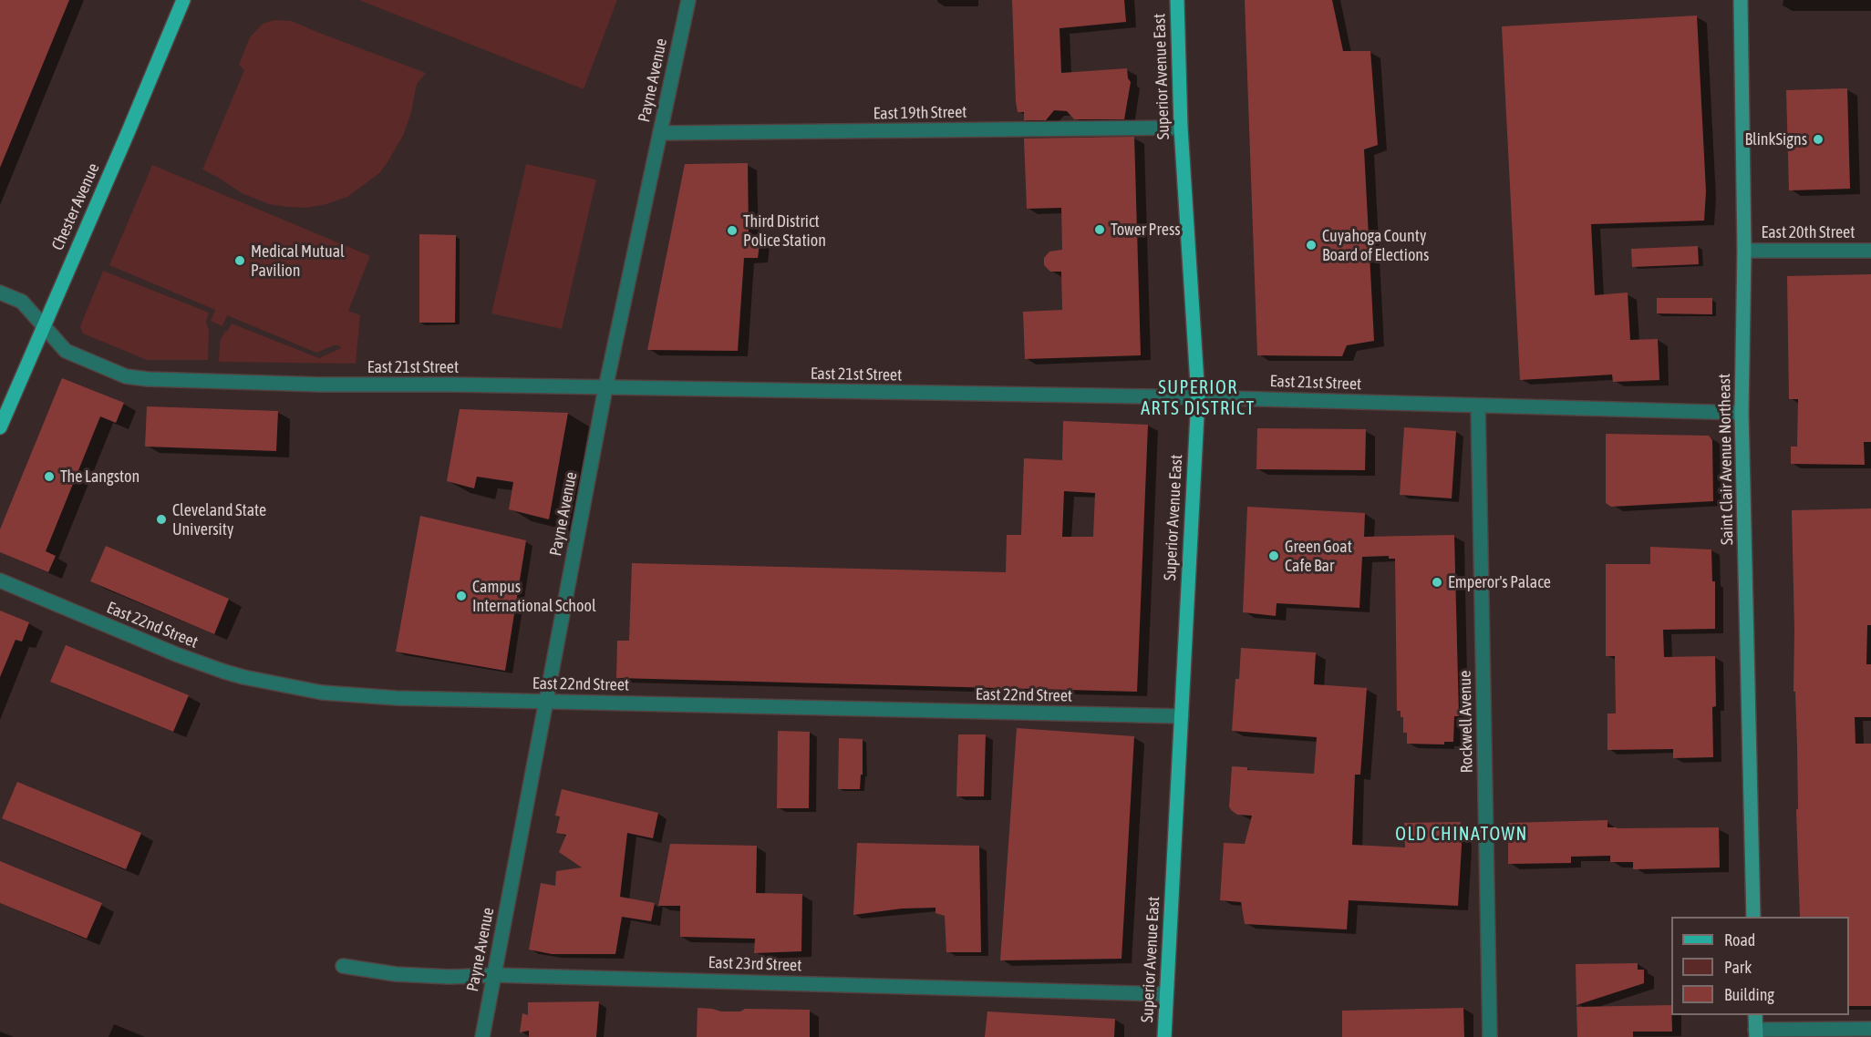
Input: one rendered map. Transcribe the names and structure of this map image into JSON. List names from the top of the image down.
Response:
{
  "streets": {
    "main road": ["Superior Avenue East", "Chester Avenue", "Saint Clair Avenue Northeast"],
    "street": [
      "Payne Avenue",
      "East 19th Street",
      "East 20th Street",
      "East 21st Street",
      "East 22nd Street",
      "Rockwell Avenue",
      "East 23rd Street"
    ]
  },
  "crossings": [
    ["Superior Avenue East", "East 19th Street"],
    ["Superior Avenue East", "East 21st Street"],
    ["Superior Avenue East", "East 22nd Street"],
    ["Superior Avenue East", "East 23rd Street"],
    ["Payne Avenue", "East 19th Street"],
    ["Payne Avenue", "East 21st Street"],
    ["Payne Avenue", "East 22nd Street"],
    ["Payne Avenue", "East 23rd Street"],
    ["Chester Avenue", "East 21st Street"],
    ["East 20th Street", "Saint Clair Avenue Northeast"],
    ["East 21st Street", "Saint Clair Avenue Northeast"],
    ["East 21st Street", "Rockwell Avenue"]
  ],
  "districts": ["SUPERIOR ARTS DISTRICT", "OLD CHINATOWN"],
  "places": [
    "BlinkSigns",
    "Tower Press",
    "Third District Police Station",
    "Cuyahoga County Board of Elections",
    "Medical Mutual Pavilion",
    "The Langston",
    "Cleveland State University",
    "Green Goat Cafe Bar",
    "Emperor's Palace",
    "Campus International School"
  ],
  "legend": ["Road", "Park", "Building"]
}
